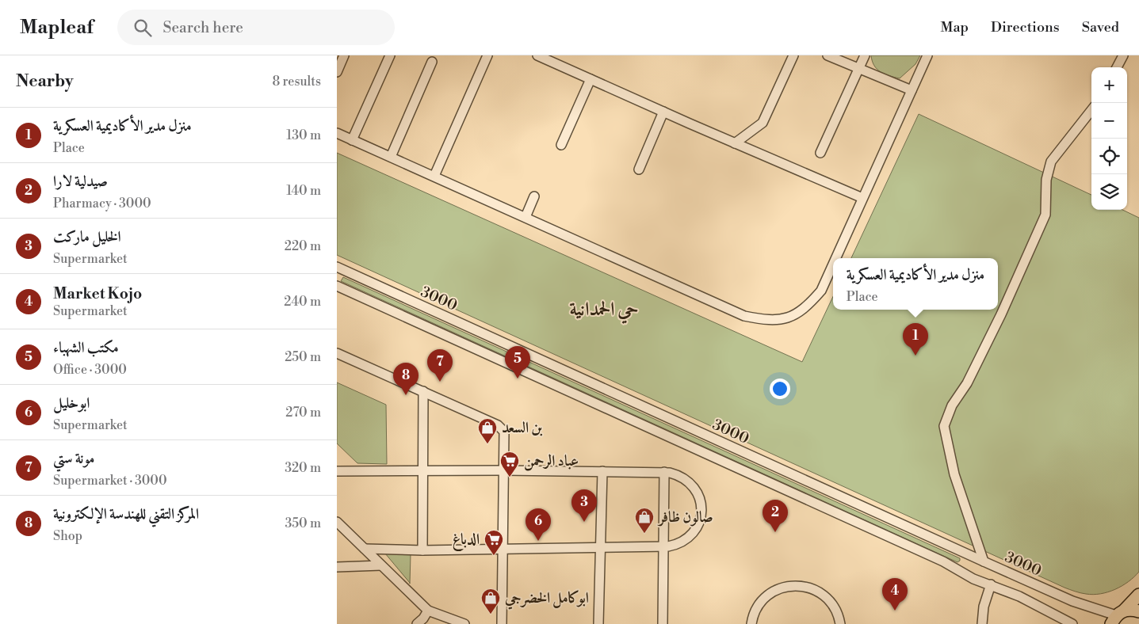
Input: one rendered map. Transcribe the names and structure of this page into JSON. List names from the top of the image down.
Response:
{
  "streets": {
    "street": ["3000"]
  },
  "districts": ["حي الحمدانية"],
  "places": {
    "shop": ["بن السعد", "صالون ظافر", "ابوكامل الخضرجي"],
    "supermarket": ["عباد الرحمن", "الدباغ"]
  },
  "page": {
    "header": "Mapleaf",
    "search": "Search here",
    "nav": ["Map", "Directions", "Saved"],
    "heading": ["Nearby", "8 results"],
    "map_buttons": ["+", "−"],
    "list": [
      {
        "mark": "1",
        "name": "منزل مدير الأكاديمية العسكرية",
        "note": "Place",
        "value": "130 m"
      },
      {
        "mark": "2",
        "name": "صيدلية لارا",
        "note": "Pharmacy · 3000",
        "value": "140 m"
      },
      {
        "mark": "3",
        "name": "الخليل ماركت",
        "note": "Supermarket",
        "value": "220 m"
      },
      {
        "mark": "4",
        "name": "Market Kojo",
        "note": "Supermarket",
        "value": "240 m"
      },
      {
        "mark": "5",
        "name": "مكتب الشهباء",
        "note": "Office · 3000",
        "value": "250 m"
      },
      {
        "mark": "6",
        "name": "ابوخليل",
        "note": "Supermarket",
        "value": "270 m"
      },
      {
        "mark": "7",
        "name": "مونة ستي",
        "note": "Supermarket · 3000",
        "value": "320 m"
      },
      {
        "mark": "8",
        "name": "المركز التقني للهندسة الإلكترونية",
        "note": "Shop",
        "value": "350 m"
      }
    ],
    "popup": ["منزل مدير الأكاديمية العسكرية", "Place"],
    "pins": [
      "1",
      "5",
      "7",
      "8",
      "3",
      "2",
      "6",
      "4"
    ]
  }
}
